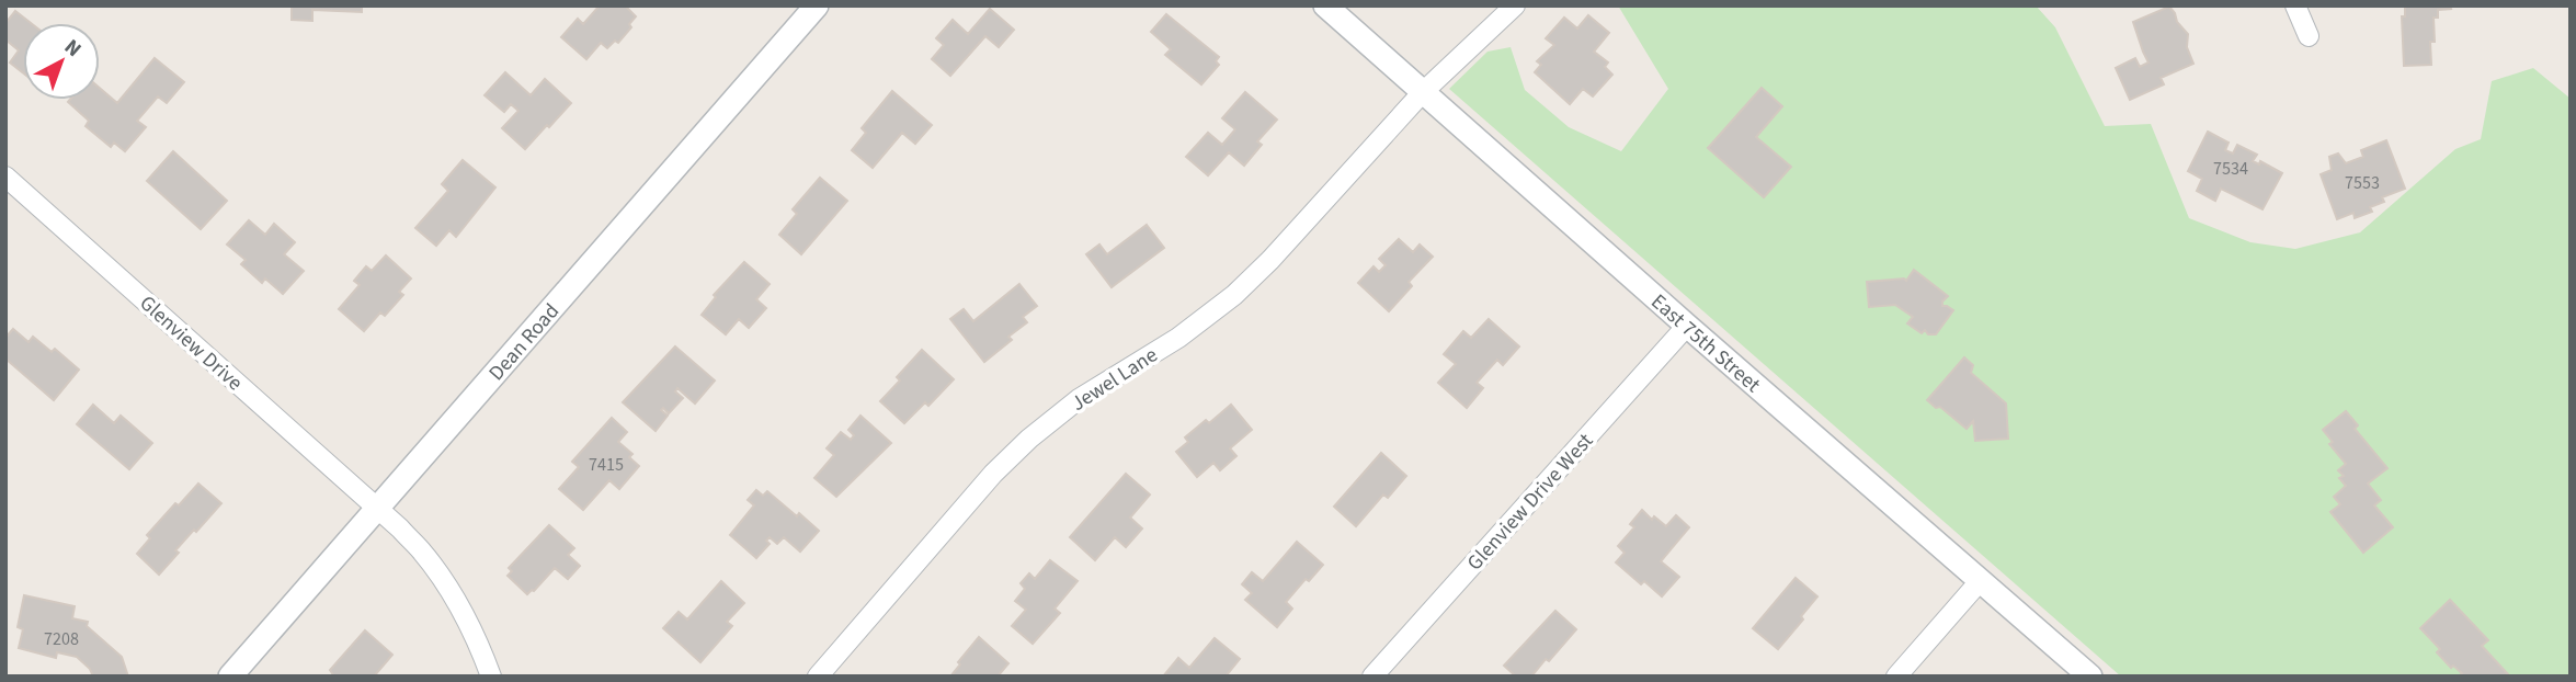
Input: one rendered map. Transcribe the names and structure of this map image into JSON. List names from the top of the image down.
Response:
{
  "streets": {
    "street": [
      "Dean Road",
      "Glenview Drive",
      "East 75th Street",
      "Jewel Lane",
      "Glenview Drive West"
    ]
  },
  "crossings": [
    ["Dean Road", "Glenview Drive"],
    ["East 75th Street", "Jewel Lane"],
    ["East 75th Street", "Glenview Drive West"]
  ],
  "house_numbers": [
    "7534",
    "7553",
    "7415",
    "7208"
  ],
  "north": "top right"
}
